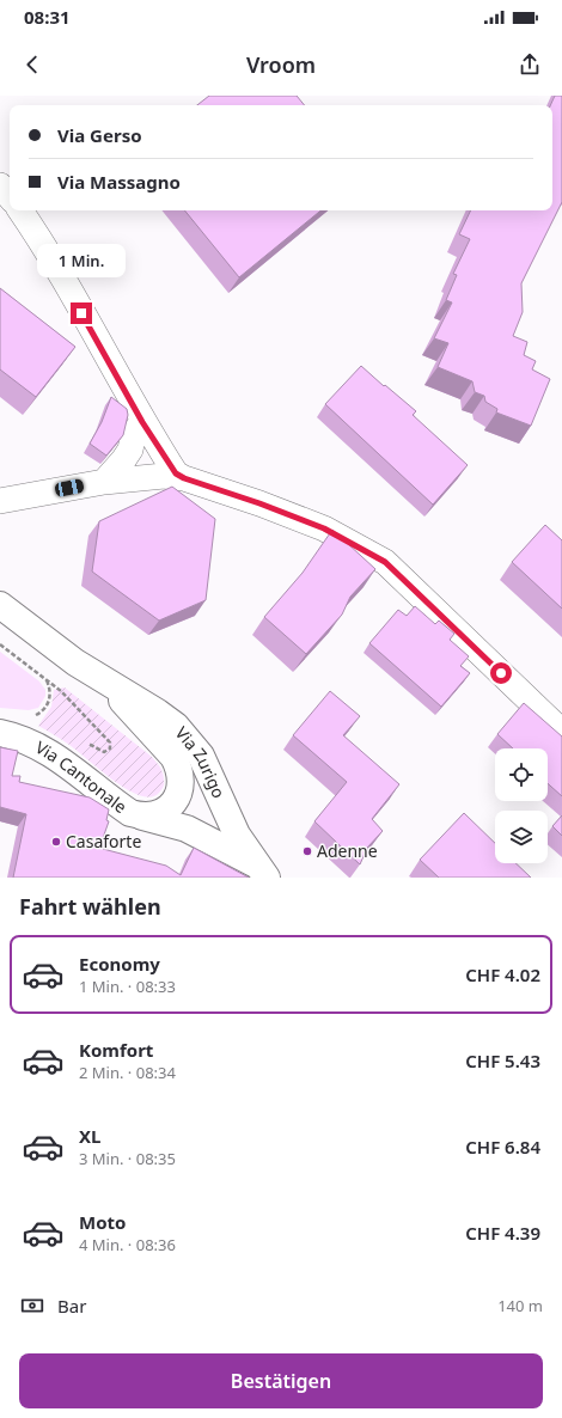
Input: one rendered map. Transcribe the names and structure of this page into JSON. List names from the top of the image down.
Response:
{
  "streets": {
    "main road": ["Via Zurigo", "Via Cantonale"]
  },
  "crossings": [
    ["Via Zurigo", "Via Cantonale"]
  ],
  "places": ["Casaforte", "Adenne"],
  "page": {
    "status": "08:31",
    "header": "Vroom",
    "banner": ["Via Gerso", "Via Massagno"],
    "bubble": "1 Min.",
    "heading": "Fahrt wählen",
    "list": [
      {
        "name": "Economy",
        "note": "1 Min. · 08:33",
        "value": "CHF 4.02"
      },
      {
        "name": "Komfort",
        "note": "2 Min. · 08:34",
        "value": "CHF 5.43"
      },
      {
        "name": "XL",
        "note": "3 Min. · 08:35",
        "value": "CHF 6.84"
      },
      {
        "name": "Moto",
        "note": "4 Min. · 08:36",
        "value": "CHF 4.39"
      }
    ],
    "pay": ["Bar", "140 m"],
    "buttons": "Bestätigen"
  }
}
